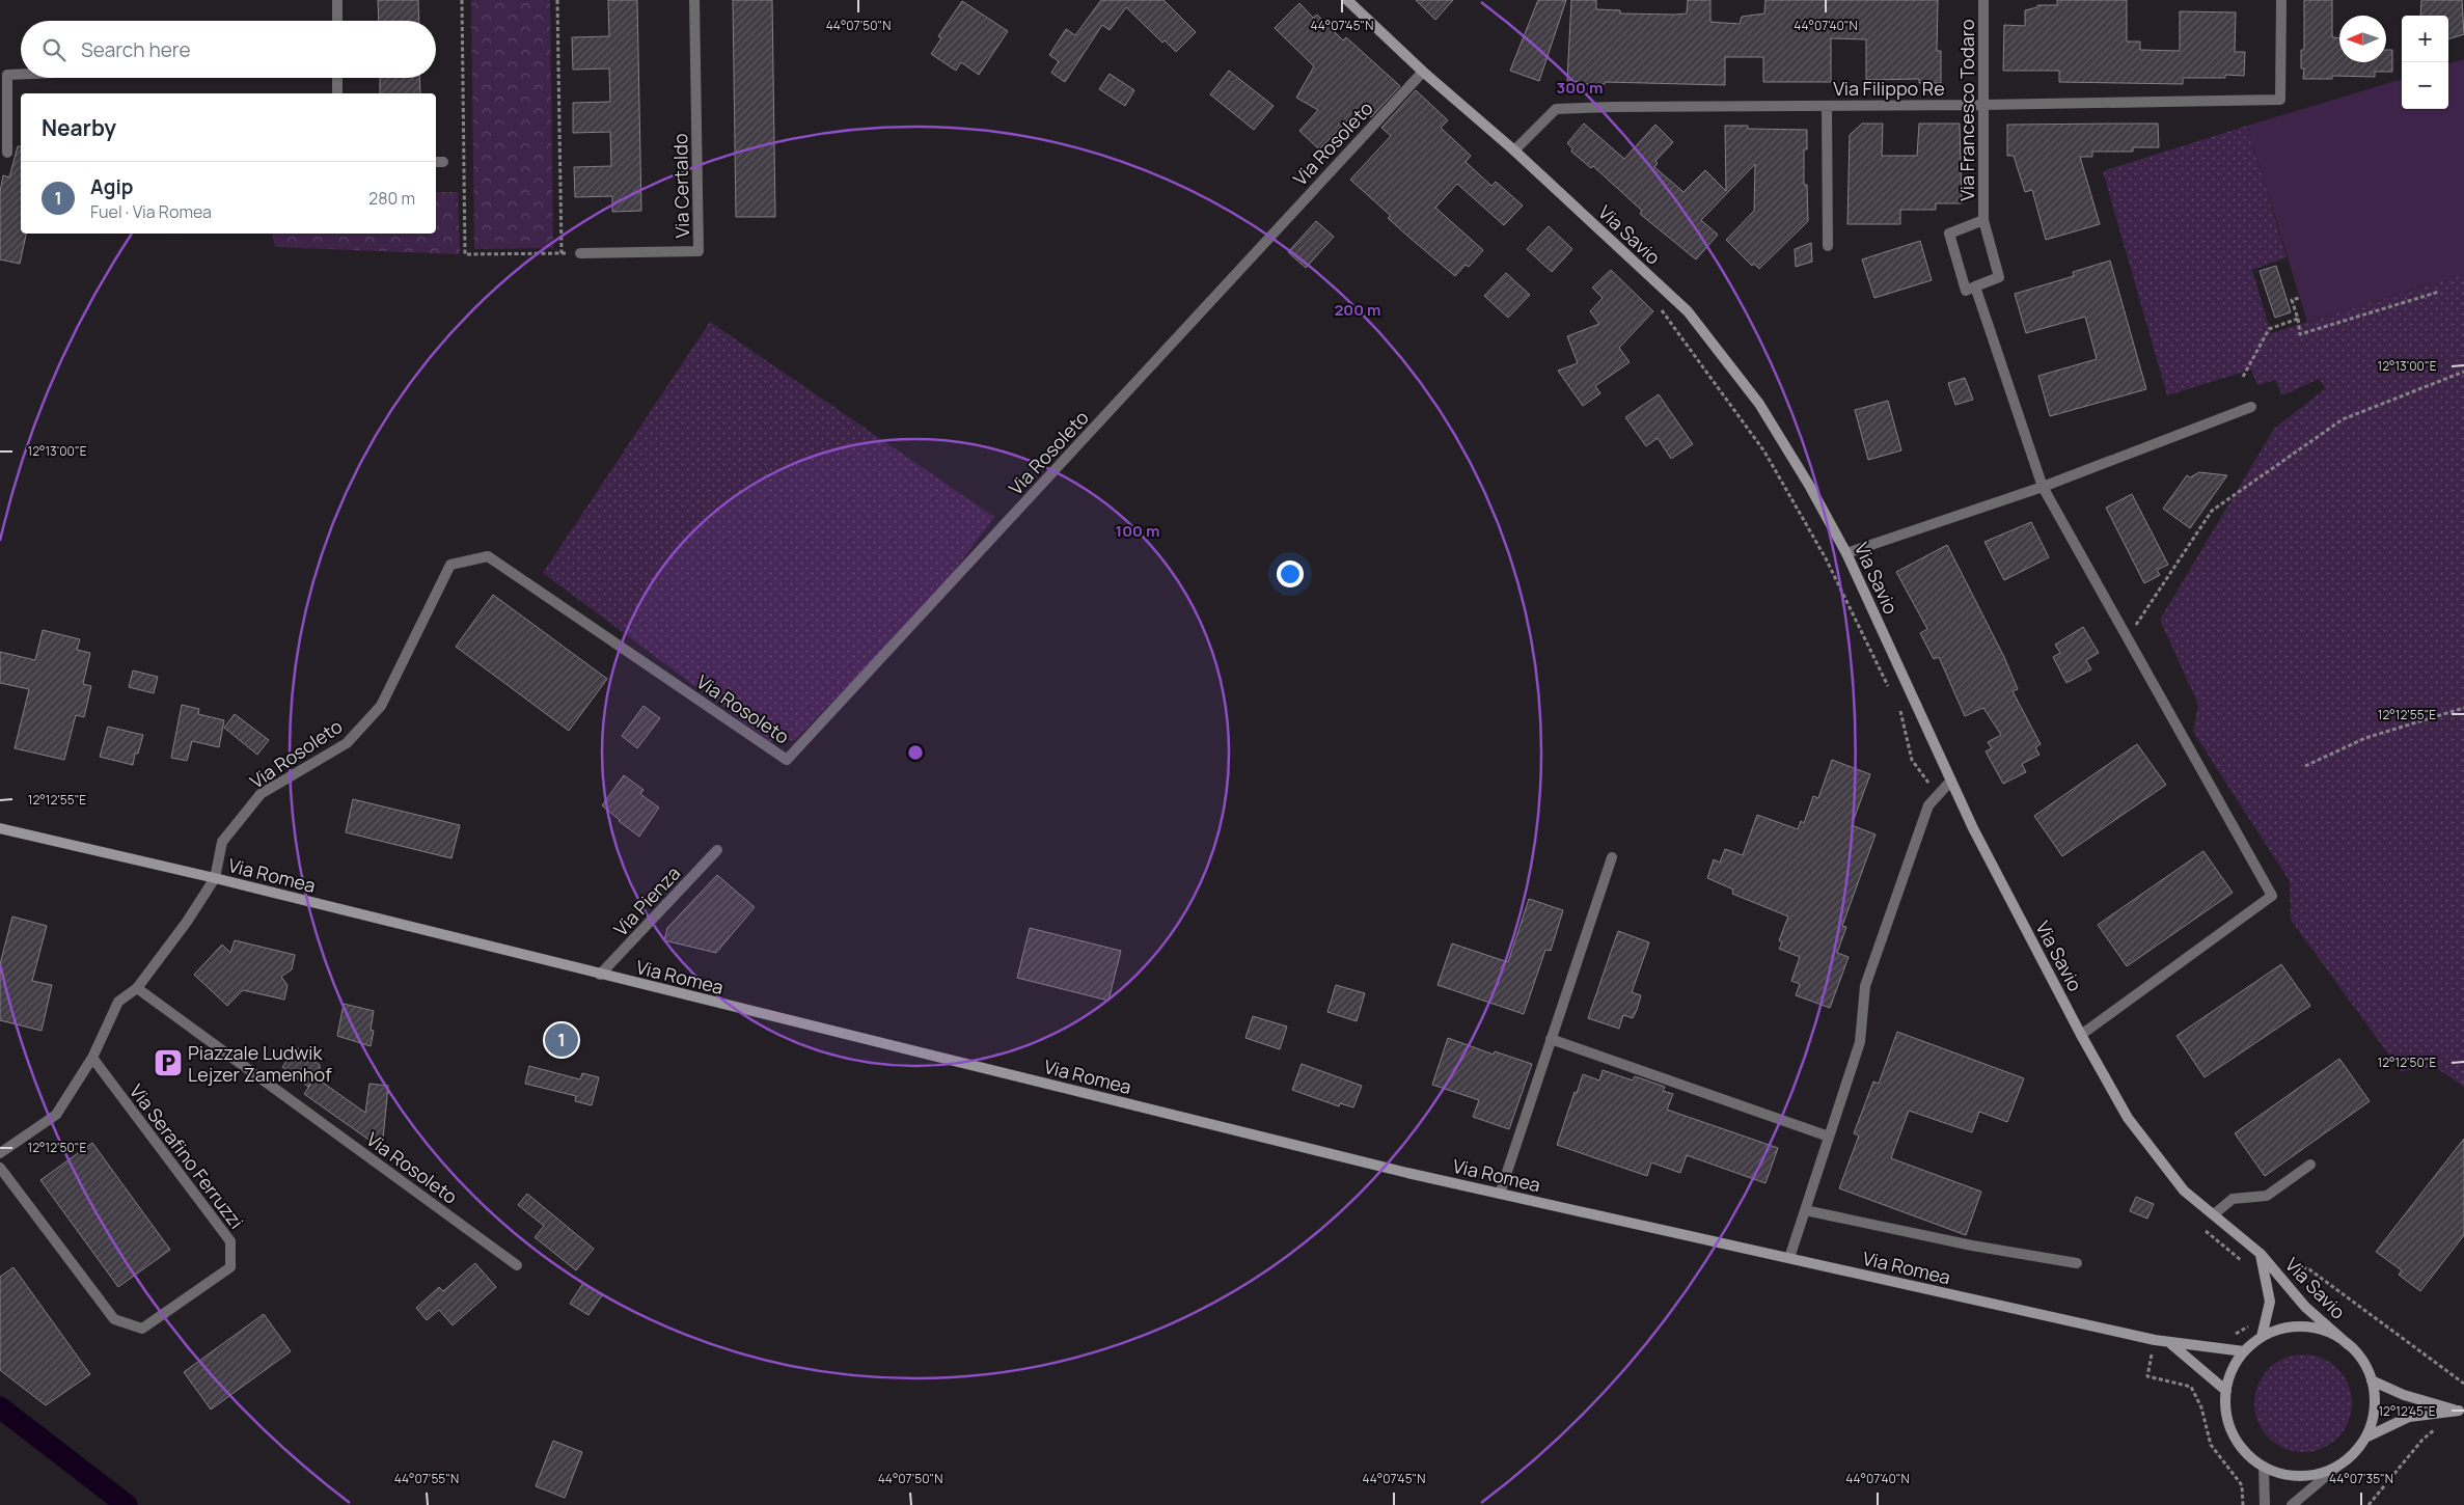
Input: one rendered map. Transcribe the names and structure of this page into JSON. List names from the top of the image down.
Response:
{
  "streets": {
    "main road": ["Via Savio", "Via Romea"],
    "street": [
      "Via Filippo Re",
      "Via Francesco Todaro",
      "Via Rosoleto",
      "Via Certaldo",
      "Via Pienza",
      "Via Serafino Ferruzzi"
    ]
  },
  "crossings": [
    ["Via Filippo Re", "Via Francesco Todaro"],
    ["Via Filippo Re", "Via Savio"],
    ["Via Rosoleto", "Via Savio"],
    ["Via Rosoleto", "Via Romea"],
    ["Via Rosoleto", "Via Serafino Ferruzzi"],
    ["Via Savio", "Via Romea"],
    ["Via Romea", "Via Pienza"]
  ],
  "places": {
    "parking": ["Piazzale Ludwik Lejzer Zamenhof"]
  },
  "north": "left",
  "page": {
    "map_buttons": ["+", "−"],
    "search": "Search here",
    "heading": "Nearby",
    "list": [
      {
        "mark": "1",
        "name": "Agip",
        "note": "Fuel · Via Romea",
        "value": "280 m"
      }
    ],
    "pins": "1"
  },
  "coordinates": [
    "44°07'50\"N",
    "44°07'45\"N",
    "44°07'40\"N",
    "12°13'00\"E",
    "12°12'55\"E",
    "12°12'50\"E",
    "12°12'45\"E",
    "44°07'55\"N",
    "44°07'35\"N"
  ],
  "rings": ["300 m", "200 m", "100 m"]
}
